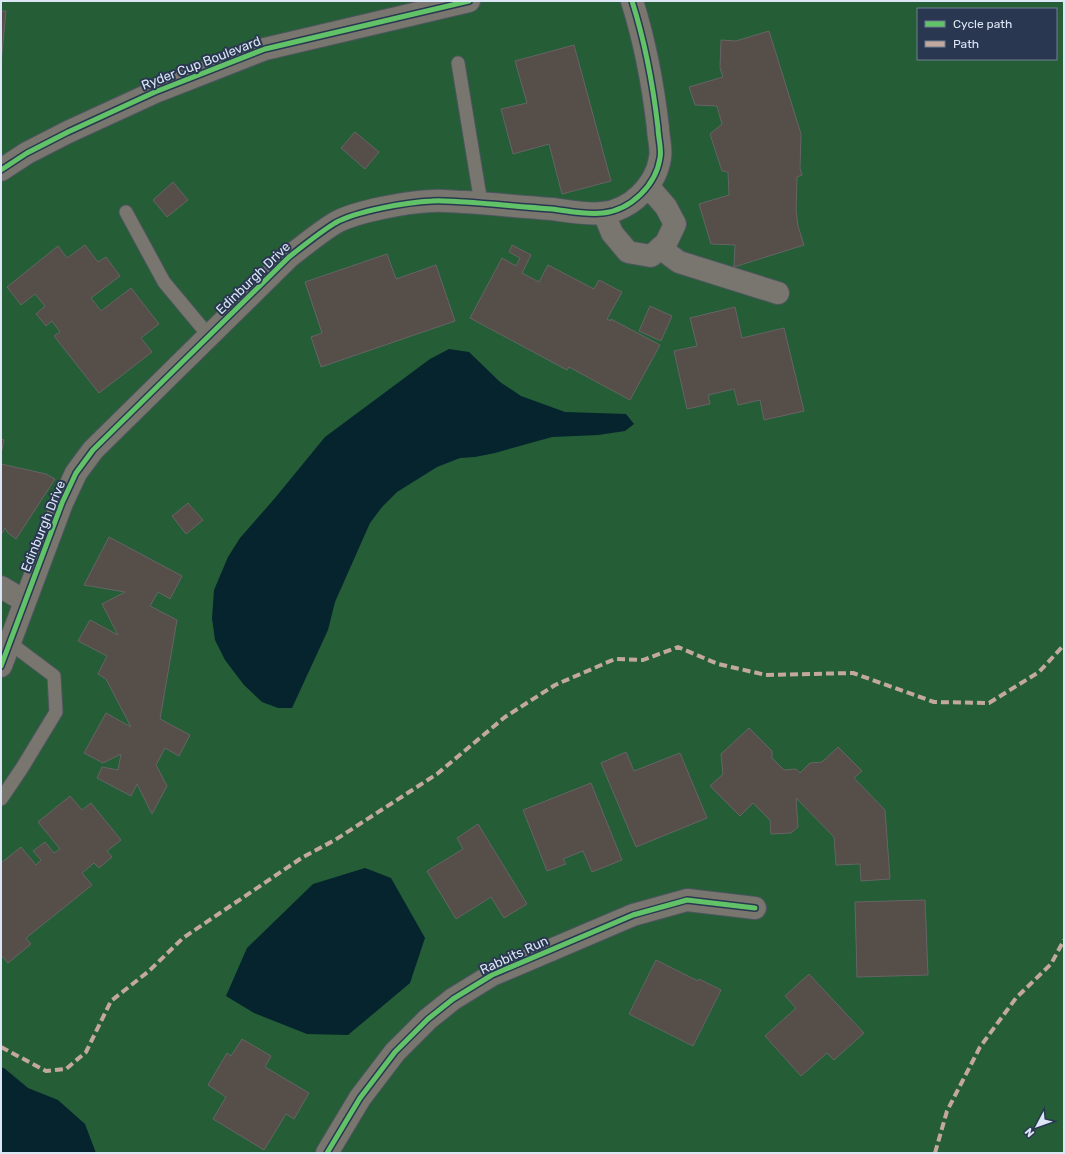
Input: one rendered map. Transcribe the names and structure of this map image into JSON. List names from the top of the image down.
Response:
{
  "streets": {
    "street": ["Ryder Cup Boulevard", "Edinburgh Drive", "Rabbits Run"]
  },
  "legend": ["Cycle path", "Path"],
  "north": "bottom left"
}
